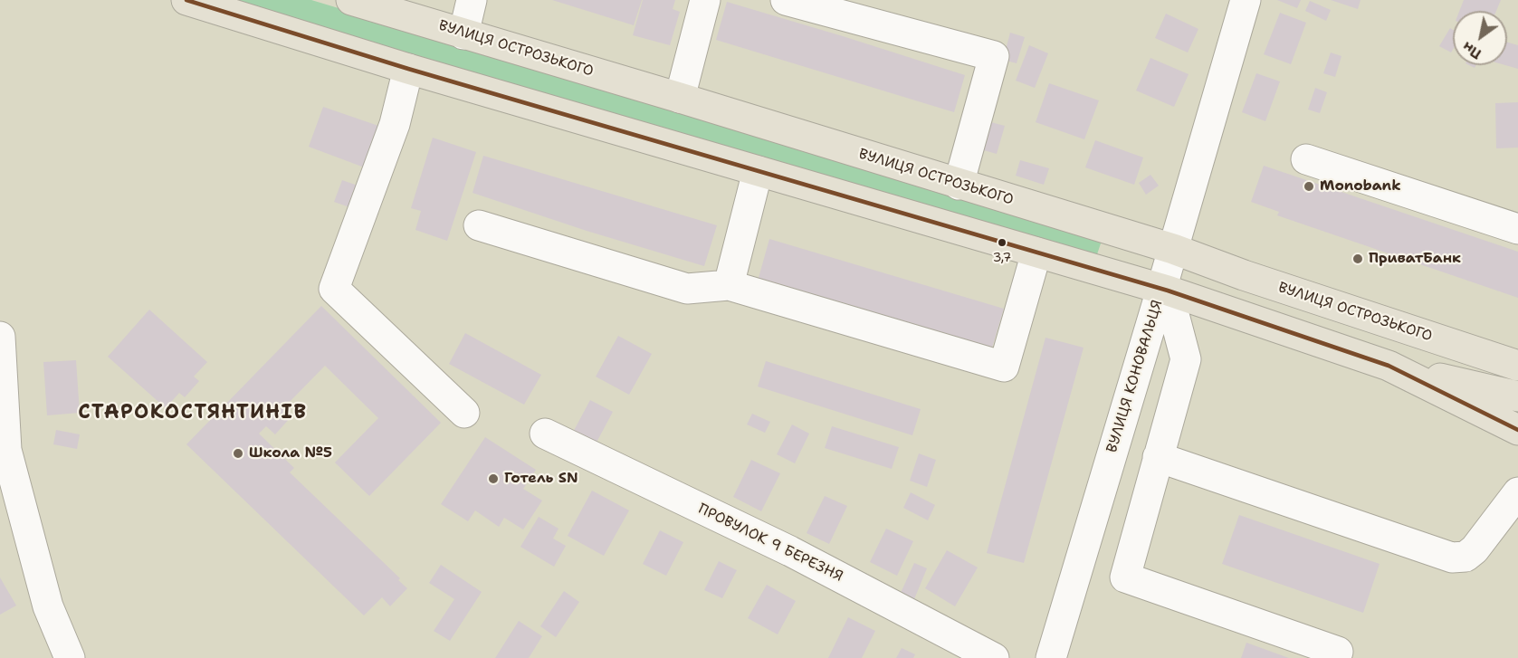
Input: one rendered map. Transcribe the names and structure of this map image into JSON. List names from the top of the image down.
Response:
{
  "streets": {
    "main road": ["ВУЛИЦЯ ОСТРОЗЬКОГО"],
    "street": ["ВУЛИЦЯ КОНОВАЛЬЦЯ", "ПРОВУЛОК 9 БЕРЕЗНЯ"]
  },
  "crossings": [
    ["ВУЛИЦЯ ОСТРОЗЬКОГО", "ВУЛИЦЯ КОНОВАЛЬЦЯ"]
  ],
  "districts": ["СТАРОКОСТЯНТИНІВ"],
  "places": [
    "Monobank",
    "3,7",
    "ПриватБанк",
    "Школа №5",
    "Готель SN"
  ],
  "north": "bottom left"
}
